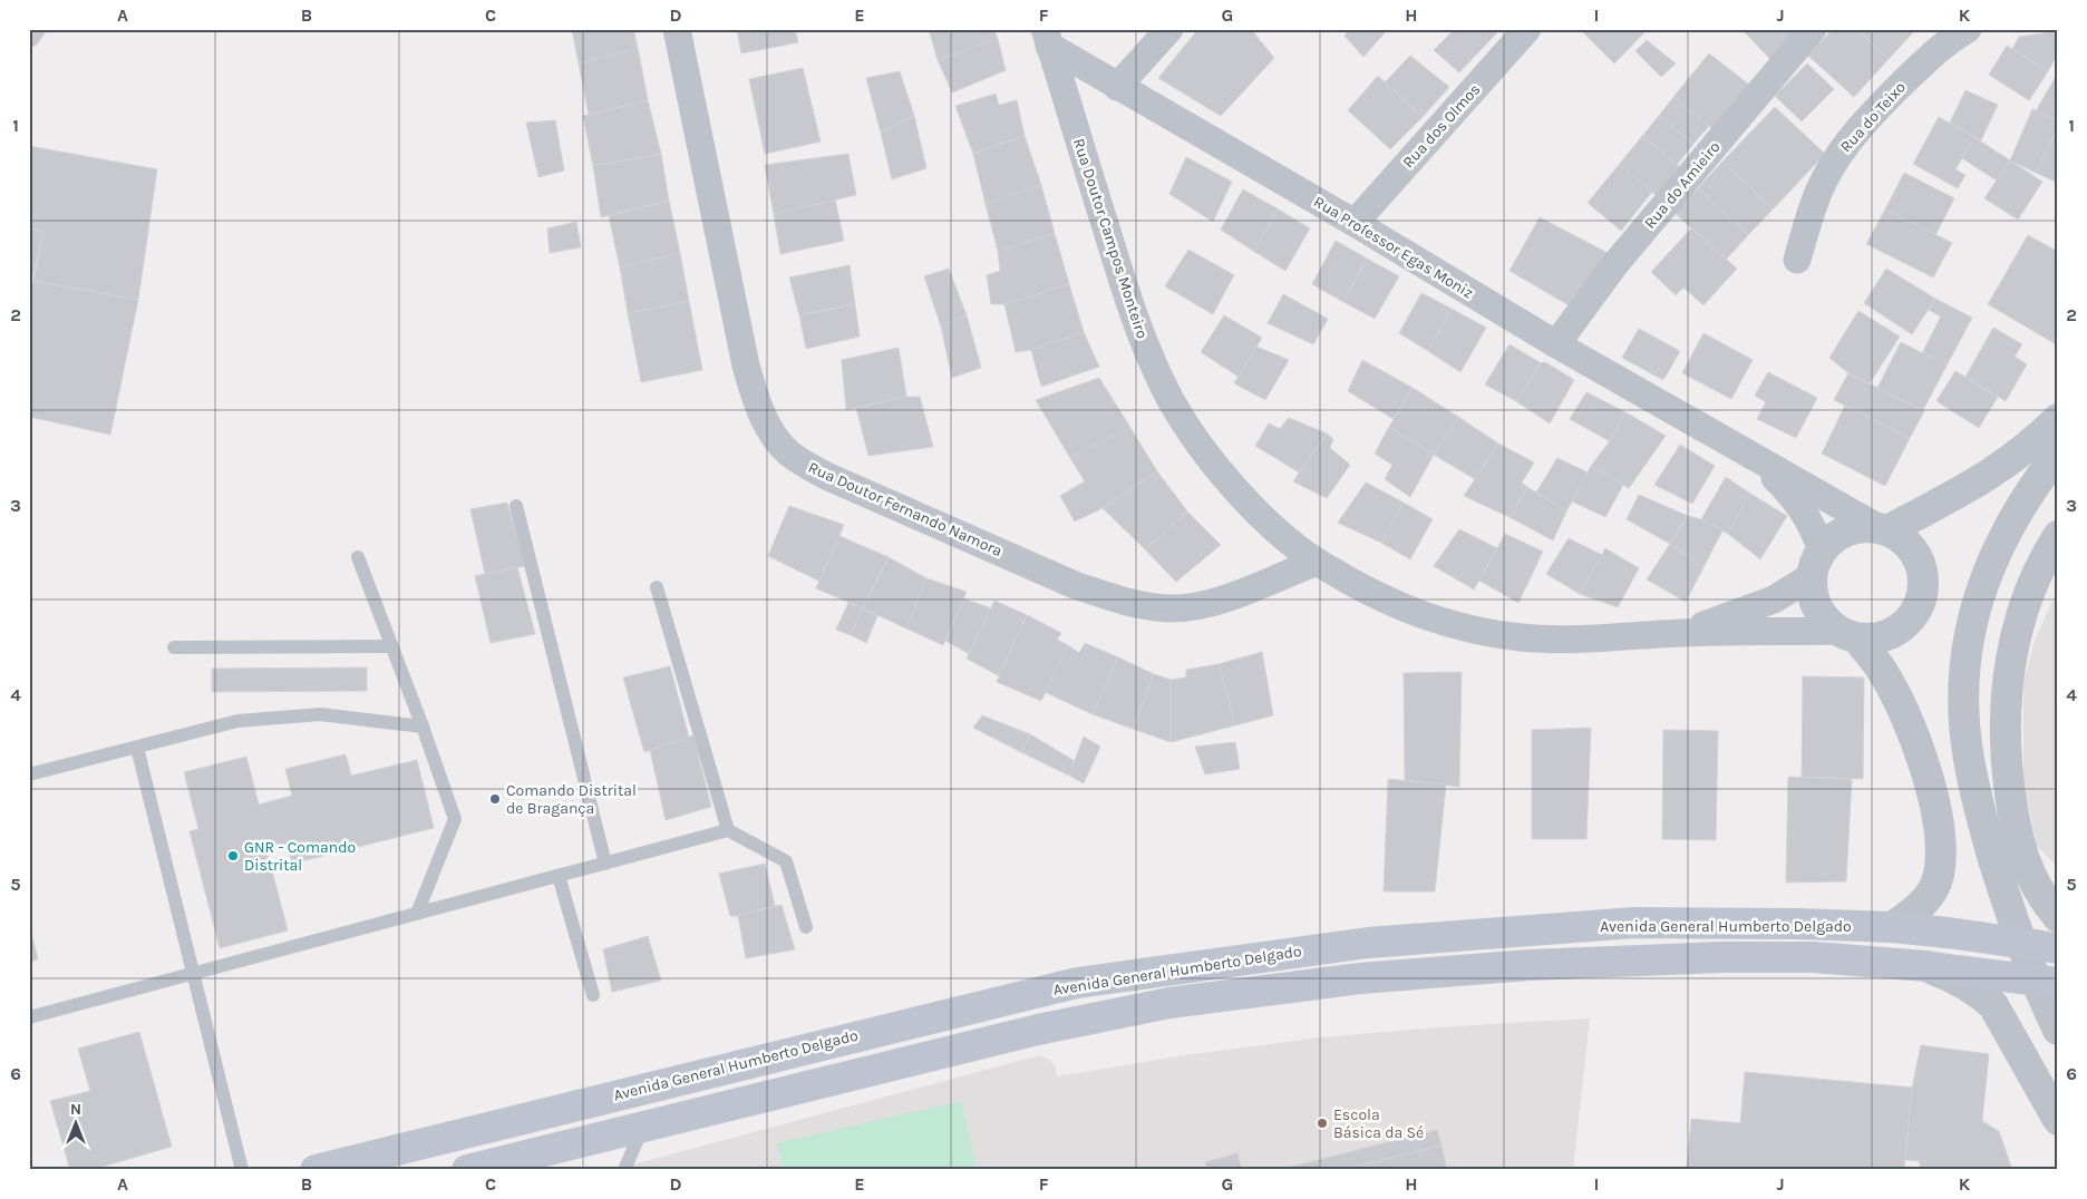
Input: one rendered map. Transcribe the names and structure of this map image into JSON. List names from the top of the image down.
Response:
{
  "streets": {
    "main road": ["Avenida General Humberto Delgado"],
    "street": [
      "Rua do Teixo",
      "Rua dos Olmos",
      "Rua do Amieiro",
      "Rua Doutor Campos Monteiro",
      "Rua Professor Egas Moniz",
      "Rua Doutor Fernando Namora"
    ]
  },
  "crossings": [
    ["Rua dos Olmos", "Rua Professor Egas Moniz"],
    ["Rua do Amieiro", "Rua Professor Egas Moniz"],
    ["Rua Doutor Campos Monteiro", "Rua Professor Egas Moniz"],
    ["Rua Doutor Campos Monteiro", "Rua Doutor Fernando Namora"]
  ],
  "places": ["Comando Distrital de Bragança", "GNR - Comando Distrital", "Escola Básica da Sé"],
  "north": "top",
  "grid": {
    "columns": [
      "A",
      "B",
      "C",
      "D",
      "E",
      "F",
      "G",
      "H",
      "I",
      "J",
      "K"
    ],
    "rows": [
      "1",
      "2",
      "3",
      "4",
      "5",
      "6"
    ]
  }
}
